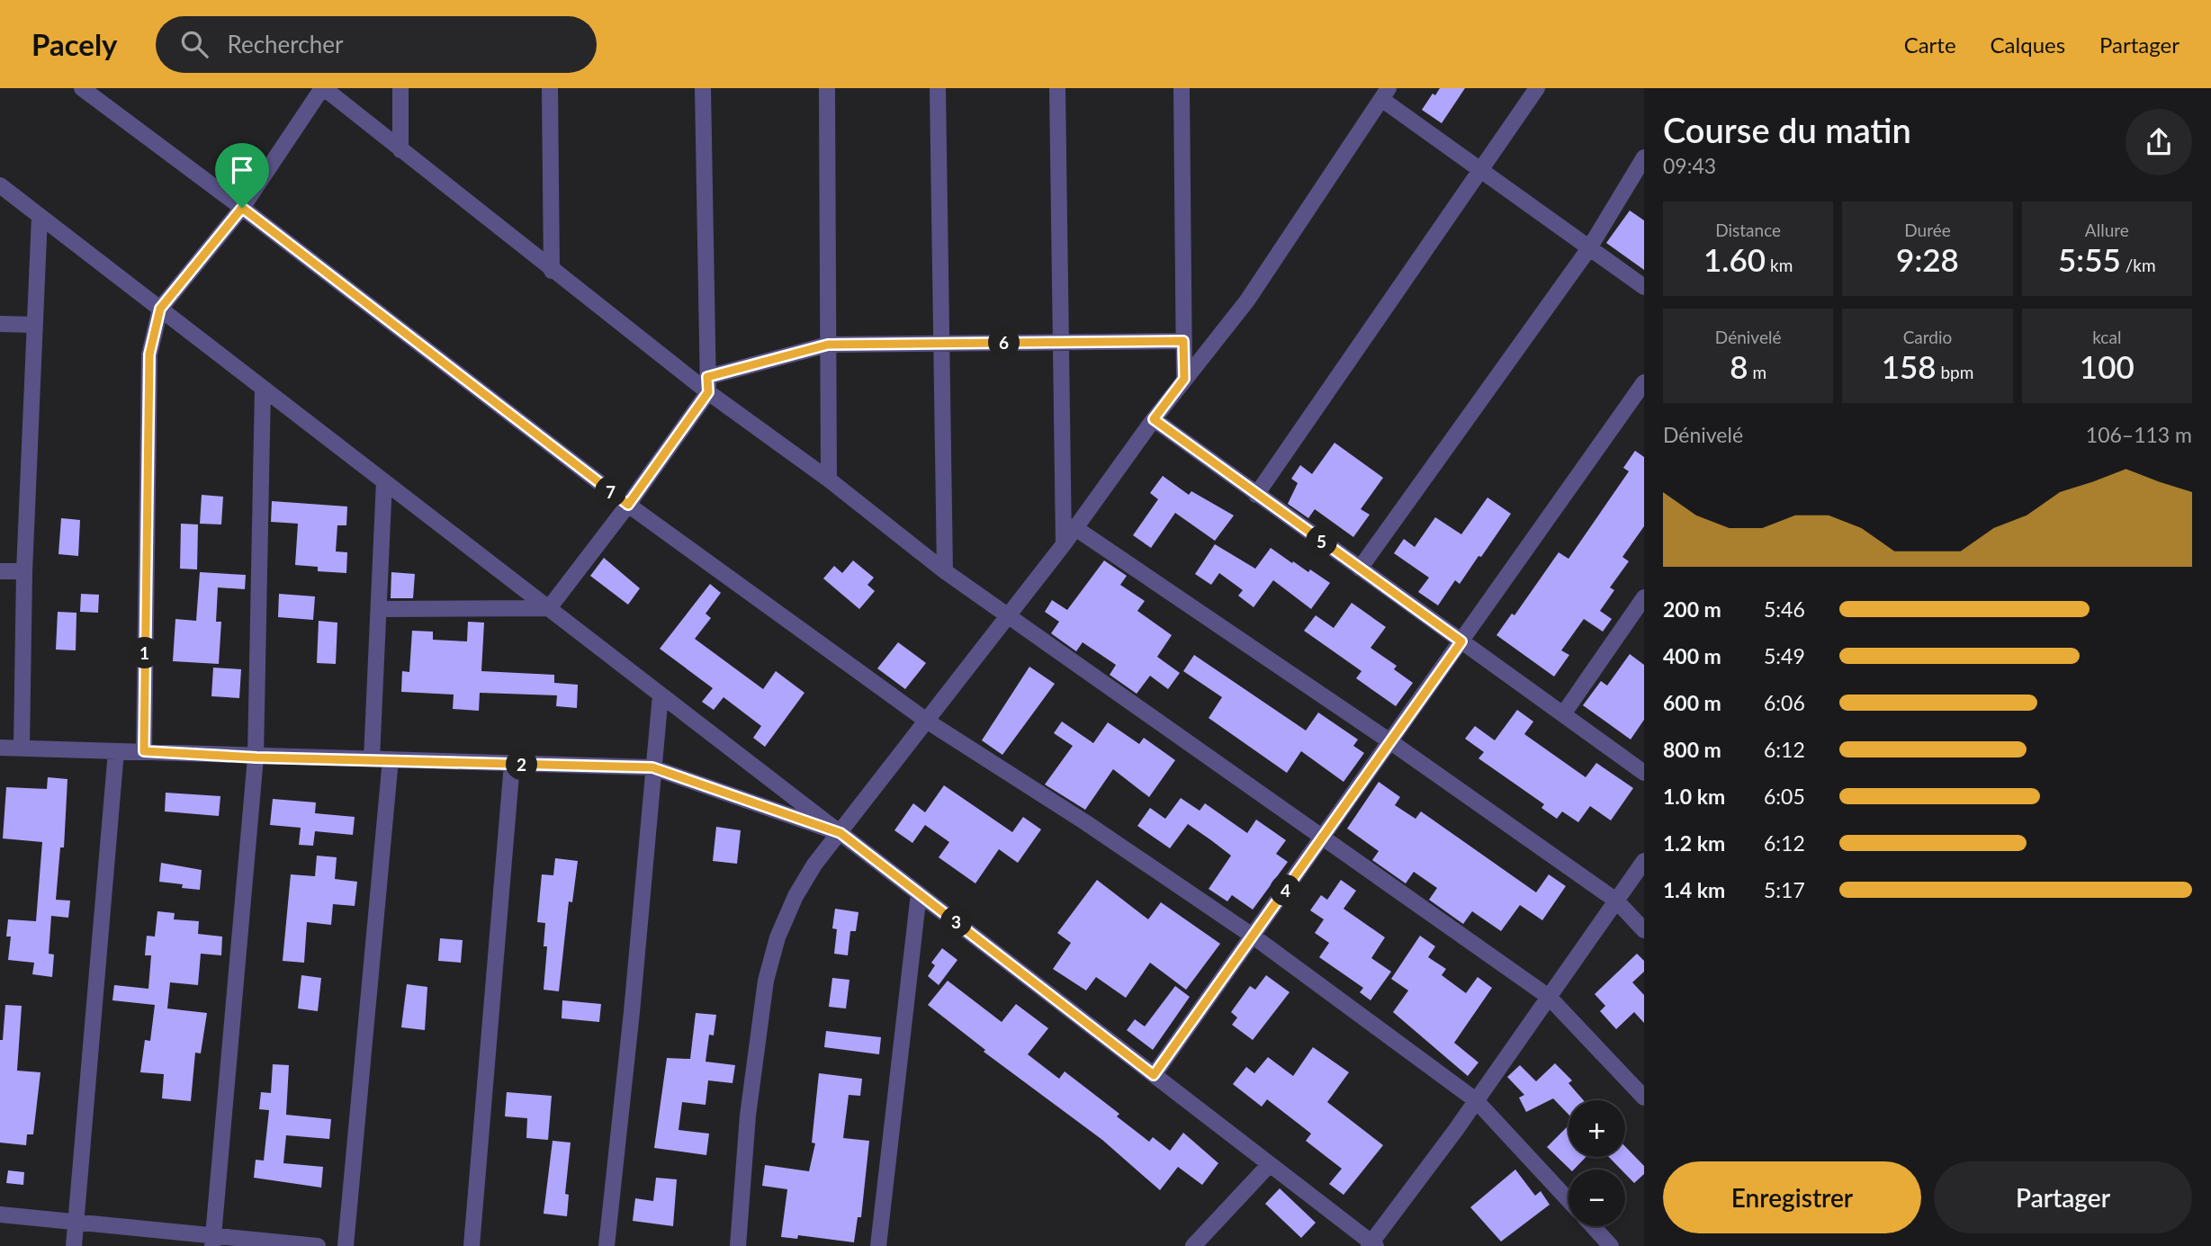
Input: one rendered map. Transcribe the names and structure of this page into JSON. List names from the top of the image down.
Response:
{
  "page": {
    "header": "Pacely",
    "search": "Rechercher",
    "nav": ["Carte", "Calques", "Partager"],
    "heading": ["Course du matin", "09:43"],
    "stats": [
      ["Distance", "1.60 km"],
      ["Durée", "9:28"],
      ["Allure", "5:55 /km"],
      ["Dénivelé", "8 m"],
      ["Cardio", "158 bpm"],
      ["kcal", "100"]
    ],
    "pins": [
      "6",
      "7",
      "5",
      "1",
      "2",
      "4",
      "3"
    ],
    "chart": ["Dénivelé", "106–113 m"],
    "list": [
      {
        "name": "200 m",
        "note": "5:46"
      },
      {
        "name": "400 m",
        "note": "5:49"
      },
      {
        "name": "600 m",
        "note": "6:06"
      },
      {
        "name": "800 m",
        "note": "6:12"
      },
      {
        "name": "1.0 km",
        "note": "6:05"
      },
      {
        "name": "1.2 km",
        "note": "6:12"
      },
      {
        "name": "1.4 km",
        "note": "5:17"
      }
    ],
    "map_buttons": ["+", "−"],
    "buttons": ["Enregistrer", "Partager"]
  }
}
